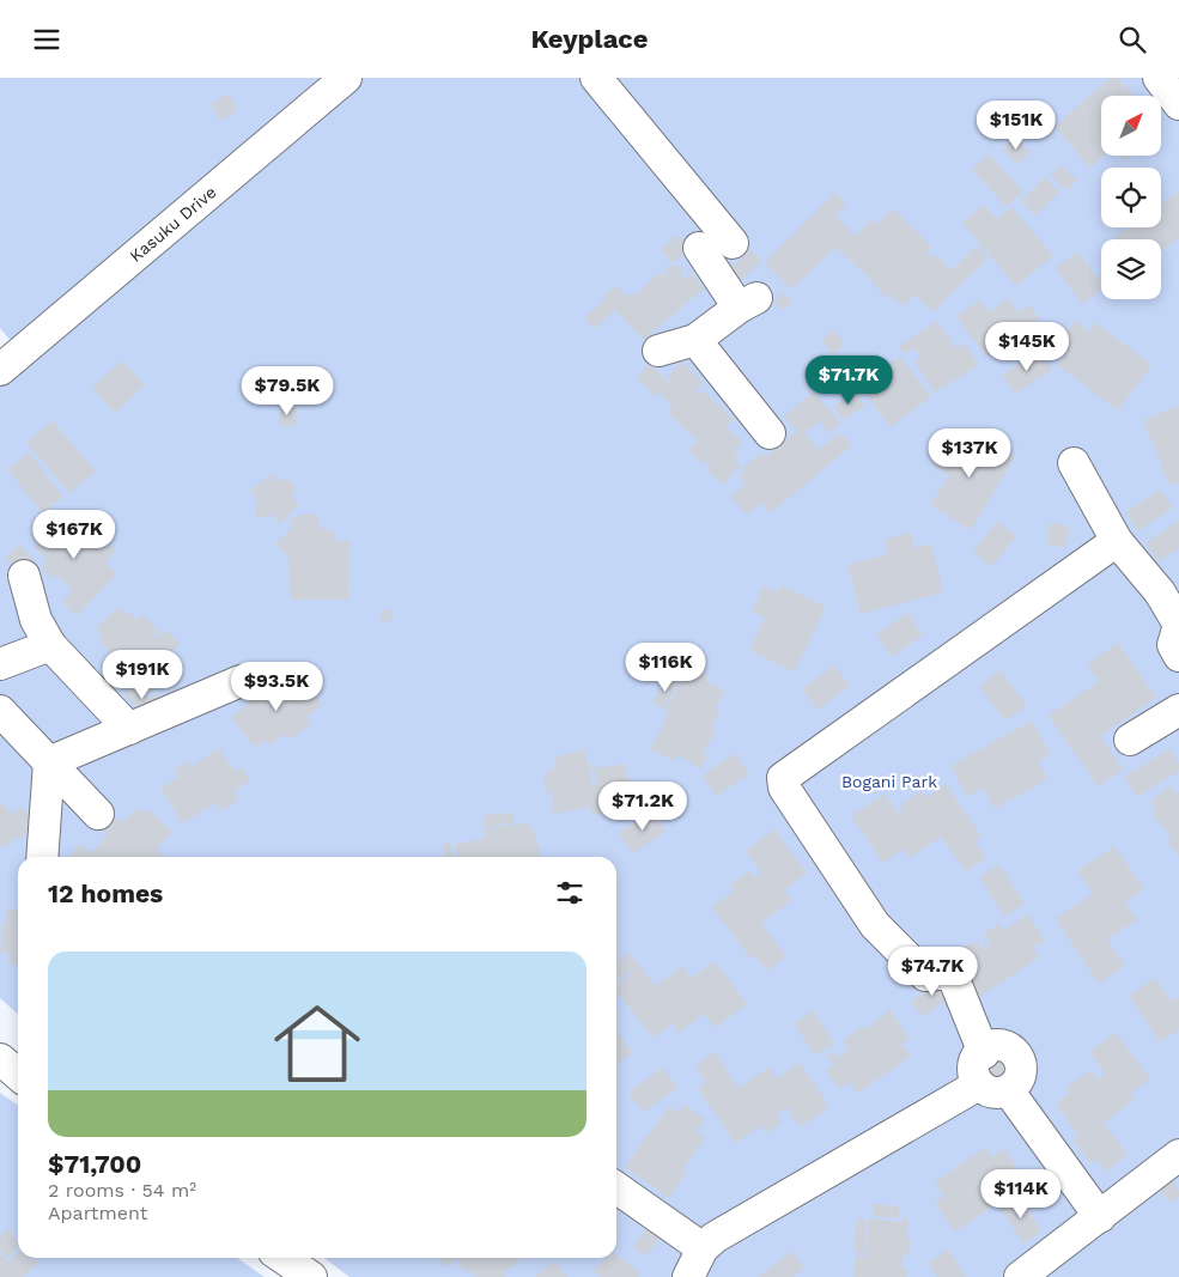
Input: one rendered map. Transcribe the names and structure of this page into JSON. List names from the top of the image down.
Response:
{
  "streets": {
    "street": ["Kasuku Drive"]
  },
  "parks": ["Bogani Park"],
  "north": "top right",
  "page": {
    "header": "Keyplace",
    "price": [
      "$151K",
      "$145K",
      "$71.7K",
      "$79.5K",
      "$137K",
      "$167K",
      "$116K",
      "$191K",
      "$93.5K",
      "$71.2K",
      "$74.7K",
      "$114K"
    ],
    "heading": "12 homes",
    "list": [
      {
        "name": "$71,700",
        "note": "2 rooms · 54 m² · Apartment"
      }
    ]
  }
}
